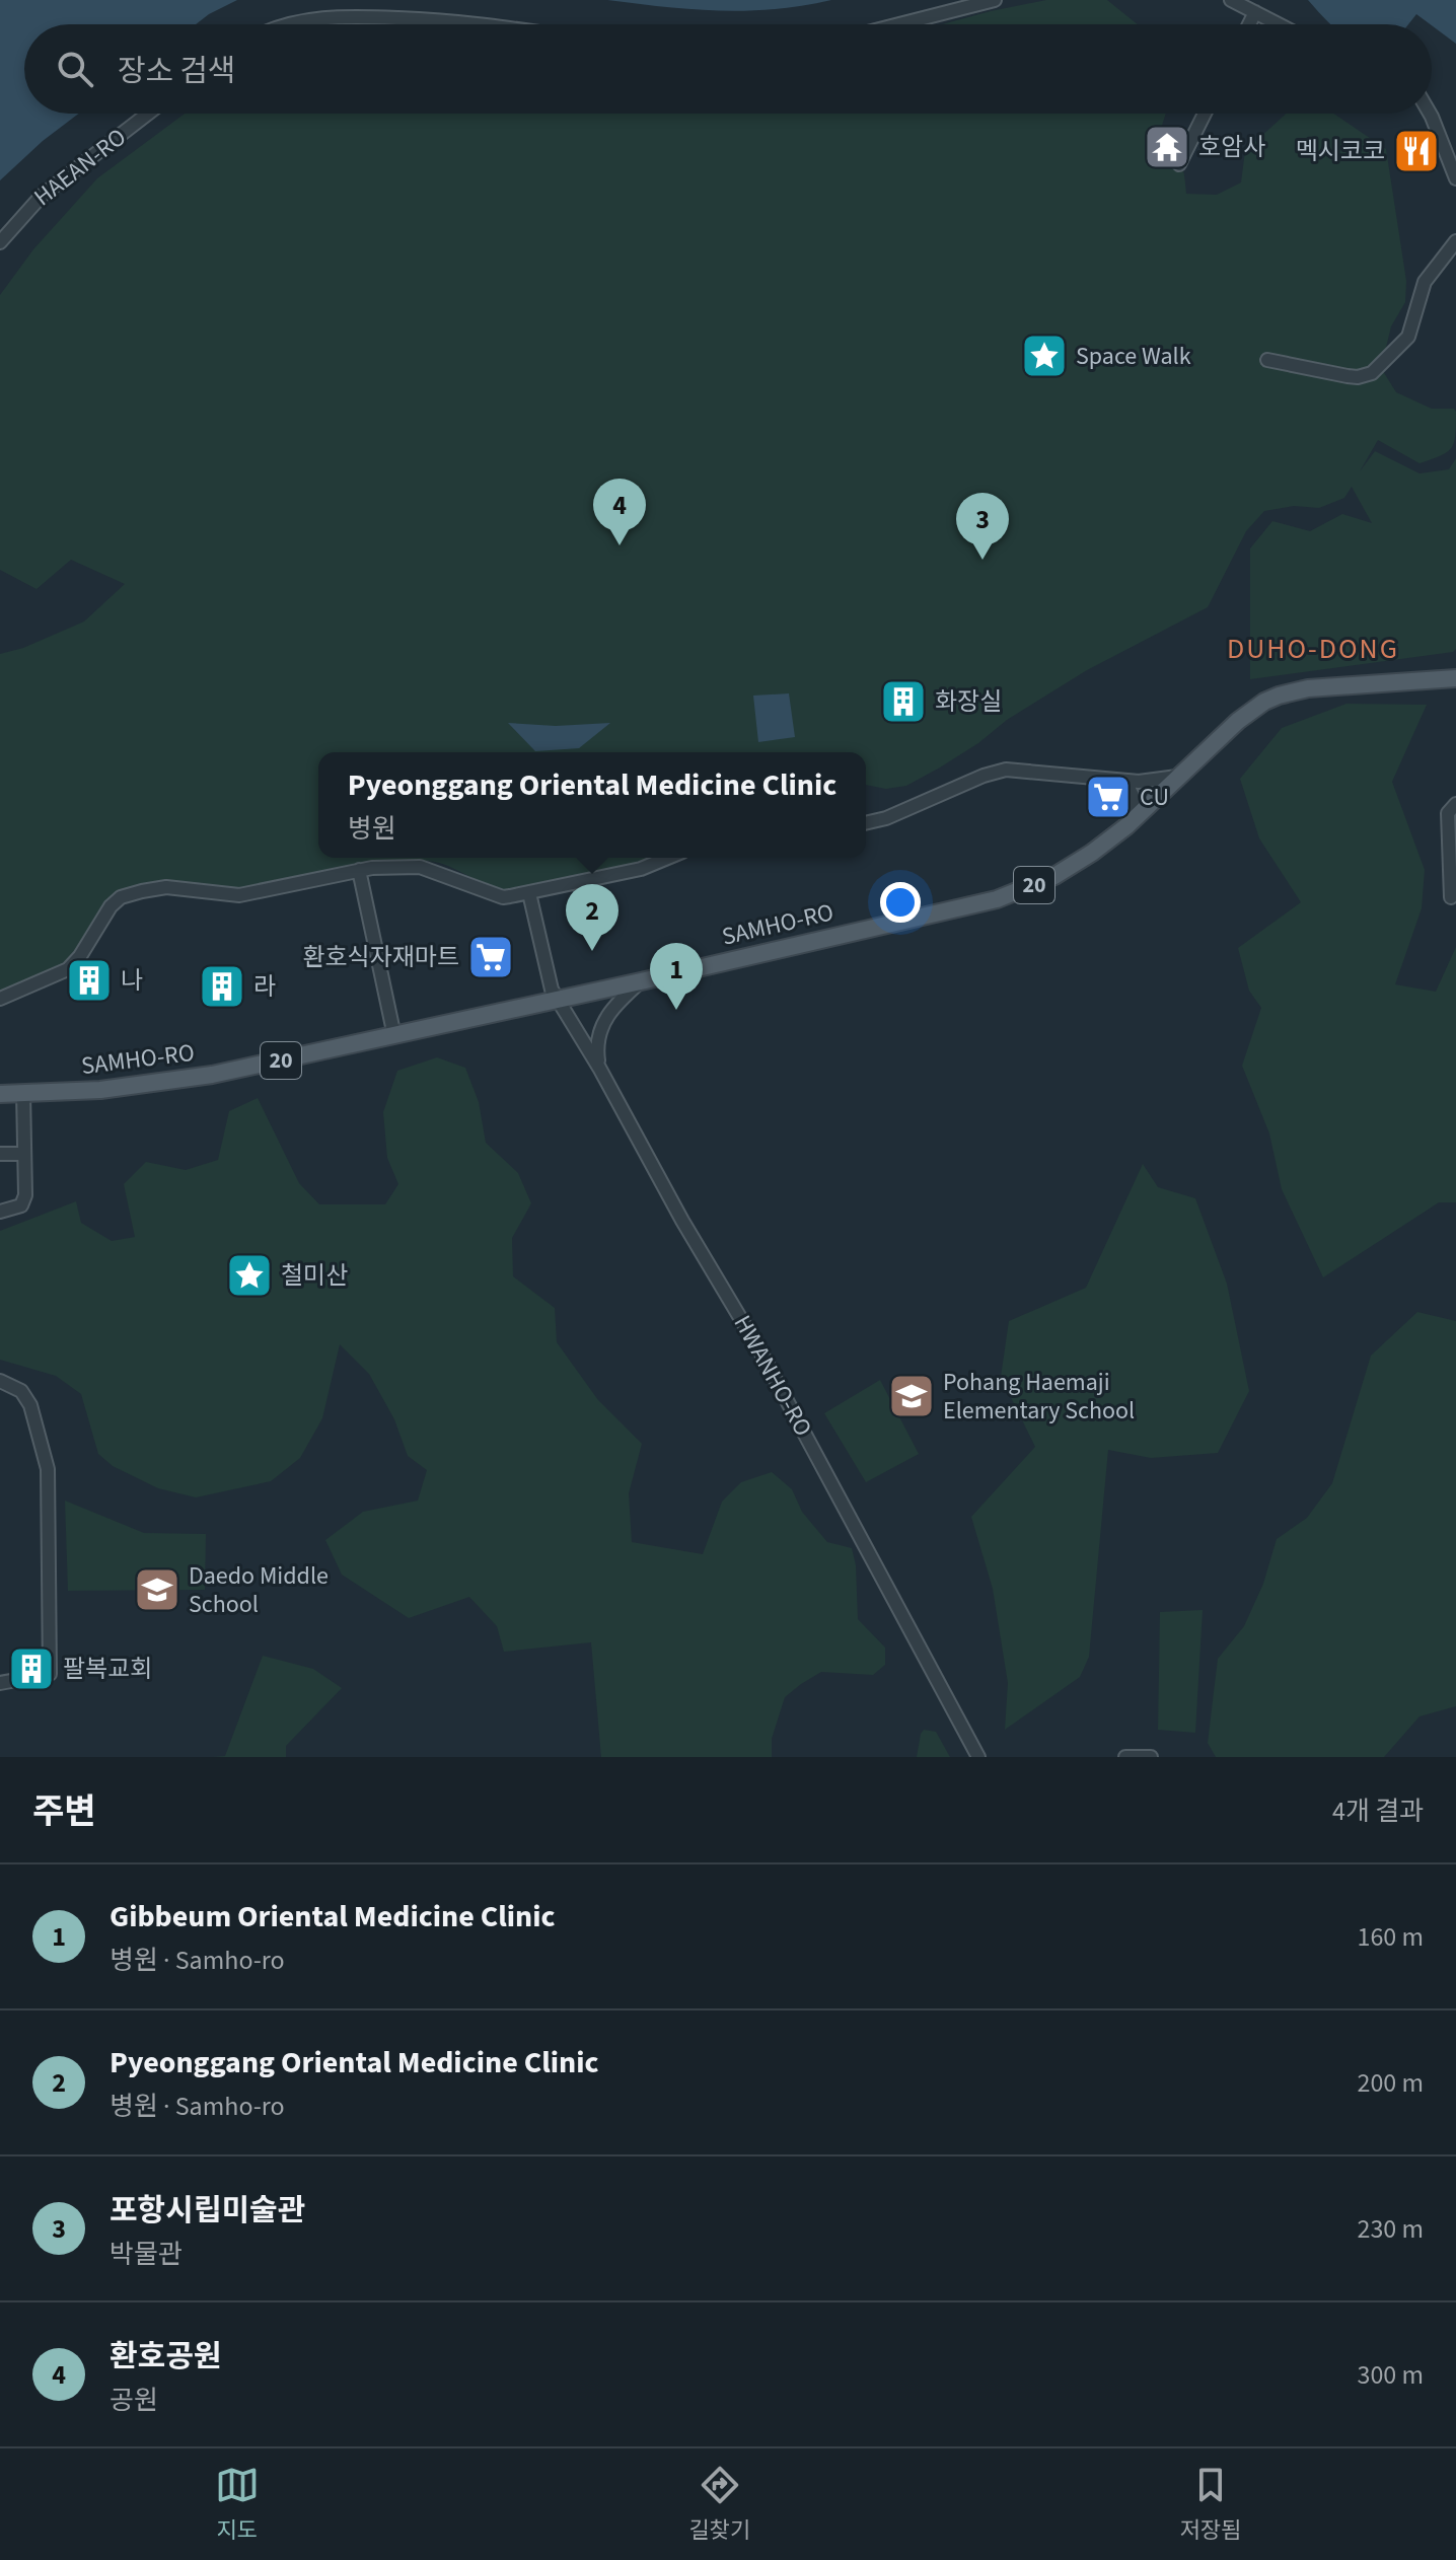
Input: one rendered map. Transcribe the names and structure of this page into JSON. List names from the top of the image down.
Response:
{
  "streets": {
    "main road": ["20", "SAMHO-RO"],
    "street": ["HAEAN-RO", "HWANHO-RO"]
  },
  "crossings": [
    ["SAMHO-RO", "HWANHO-RO"]
  ],
  "districts": ["DUHO-DONG"],
  "places": {
    "temple": ["호암사"],
    "restaurant": ["멕시코코"],
    "place": ["Space Walk", "철미산"],
    "building": [
      "화장실",
      "나",
      "라",
      "팔복교회"
    ],
    "supermarket": ["CU", "환호식자재마트"],
    "school or university": ["Pohang Haemaji Elementary School", "Daedo Middle School"]
  },
  "page": {
    "search": "장소 검색",
    "pins": [
      "4",
      "3",
      "2",
      "1"
    ],
    "popup": ["Pyeonggang Oriental Medicine Clinic", "병원"],
    "heading": ["주변", "4개 결과"],
    "list": [
      {
        "mark": "1",
        "name": "Gibbeum Oriental Medicine Clinic",
        "note": "병원 · Samho-ro",
        "value": "160 m"
      },
      {
        "mark": "2",
        "name": "Pyeonggang Oriental Medicine Clinic",
        "note": "병원 · Samho-ro",
        "value": "200 m"
      },
      {
        "mark": "3",
        "name": "포항시립미술관",
        "note": "박물관",
        "value": "230 m"
      },
      {
        "mark": "4",
        "name": "환호공원",
        "note": "공원",
        "value": "300 m"
      }
    ],
    "nav": ["지도", "길찾기", "저장됨"]
  }
}
